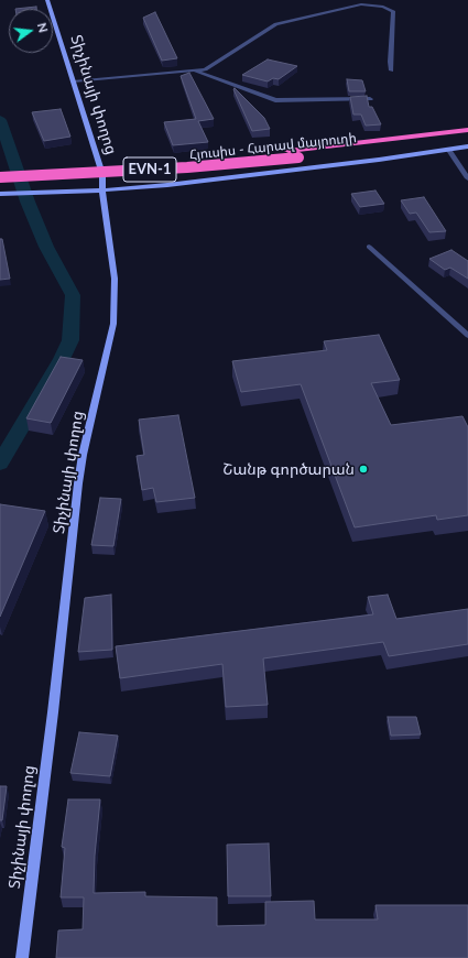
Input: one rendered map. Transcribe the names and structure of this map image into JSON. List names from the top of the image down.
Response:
{
  "streets": {
    "highway": ["Հյուսիս - Հարավ մայրուղի", "EVN-1"],
    "street": ["Տիչինայի փողոց"]
  },
  "places": ["Շանթ գործարան"],
  "north": "right"
}
